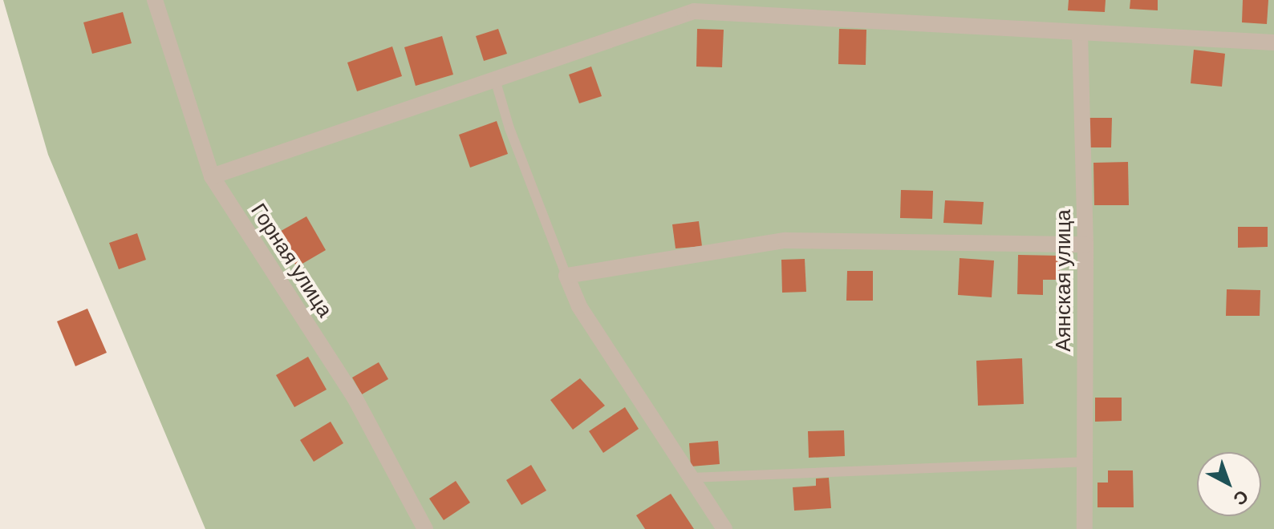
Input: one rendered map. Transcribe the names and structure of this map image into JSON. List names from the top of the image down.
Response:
{
  "streets": {
    "street": ["Горная улица", "Аянская улица"]
  },
  "north": "bottom right"
}
